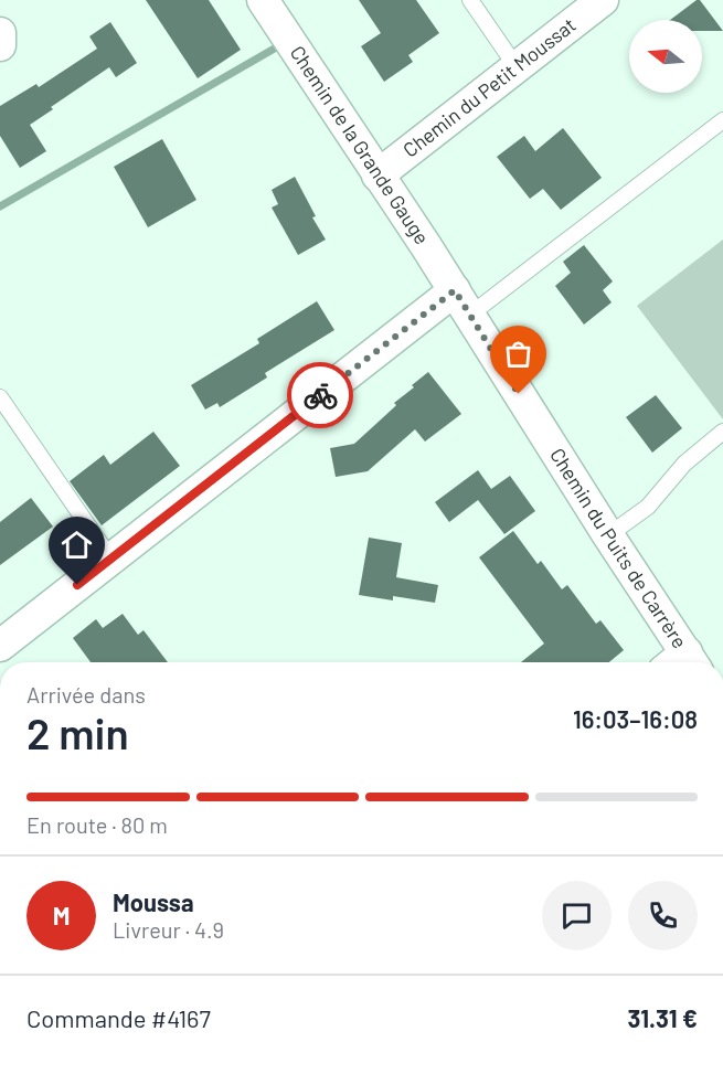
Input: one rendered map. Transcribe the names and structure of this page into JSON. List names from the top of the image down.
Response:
{
  "streets": {
    "street": ["Chemin du Petit Moussat", "Chemin de la Grande Gauge", "Chemin du Puits de Carrère"]
  },
  "crossings": [
    ["Chemin du Petit Moussat", "Chemin de la Grande Gauge"],
    ["Chemin de la Grande Gauge", "Chemin du Puits de Carrère"]
  ],
  "north": "left",
  "page": {
    "heading": ["2 min", "Arrivée dans", "16:03–16:08"],
    "panel": [
      "Moussa",
      "Livreur · 4.9",
      "Commande #4167",
      "31.31 €"
    ],
    "bar": "En route · 80 m",
    "round": "M"
  }
}
